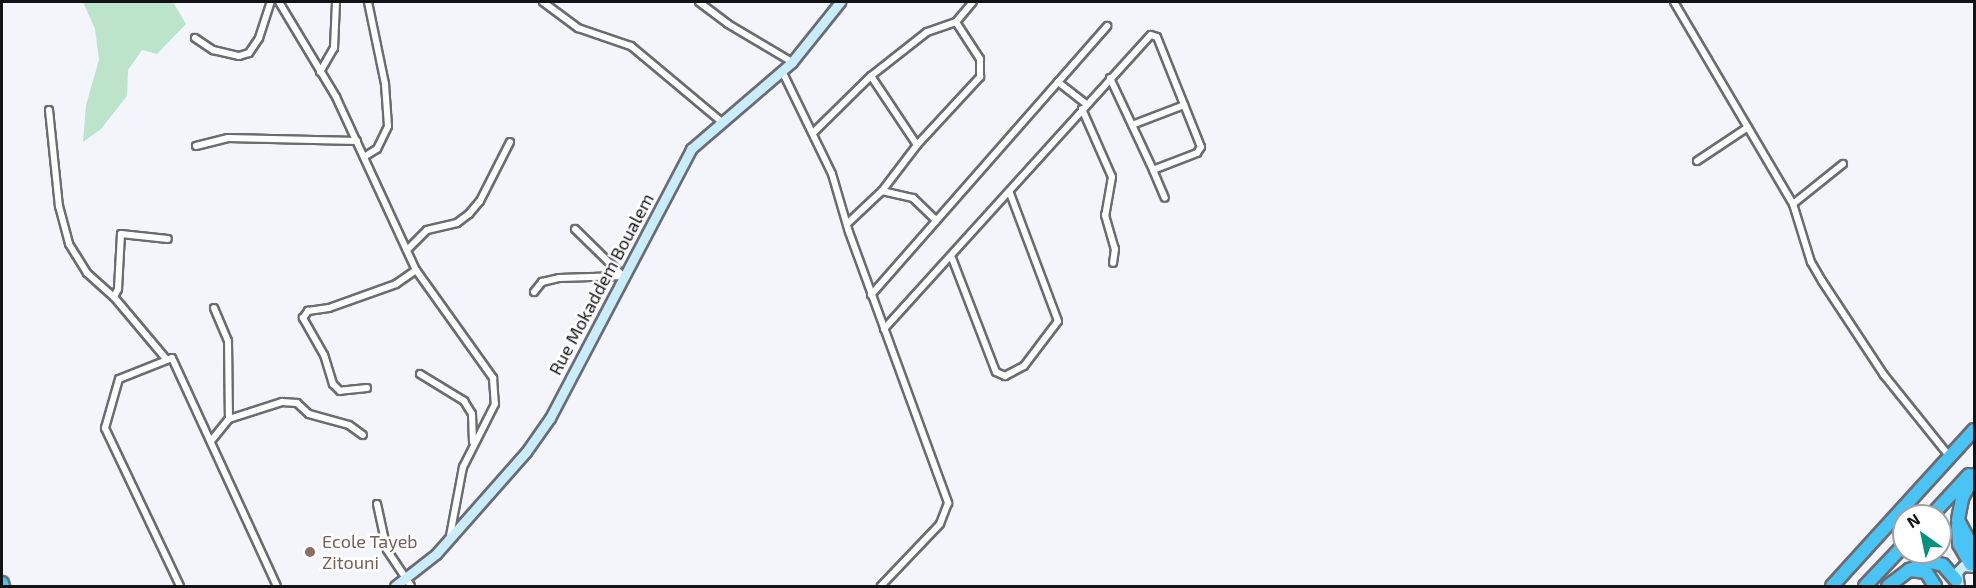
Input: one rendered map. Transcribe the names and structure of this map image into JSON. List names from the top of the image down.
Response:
{
  "streets": {
    "street": ["Rue Mokaddem Boualem"]
  },
  "places": ["Ecole Tayeb Zitouni"],
  "north": "top left"
}
